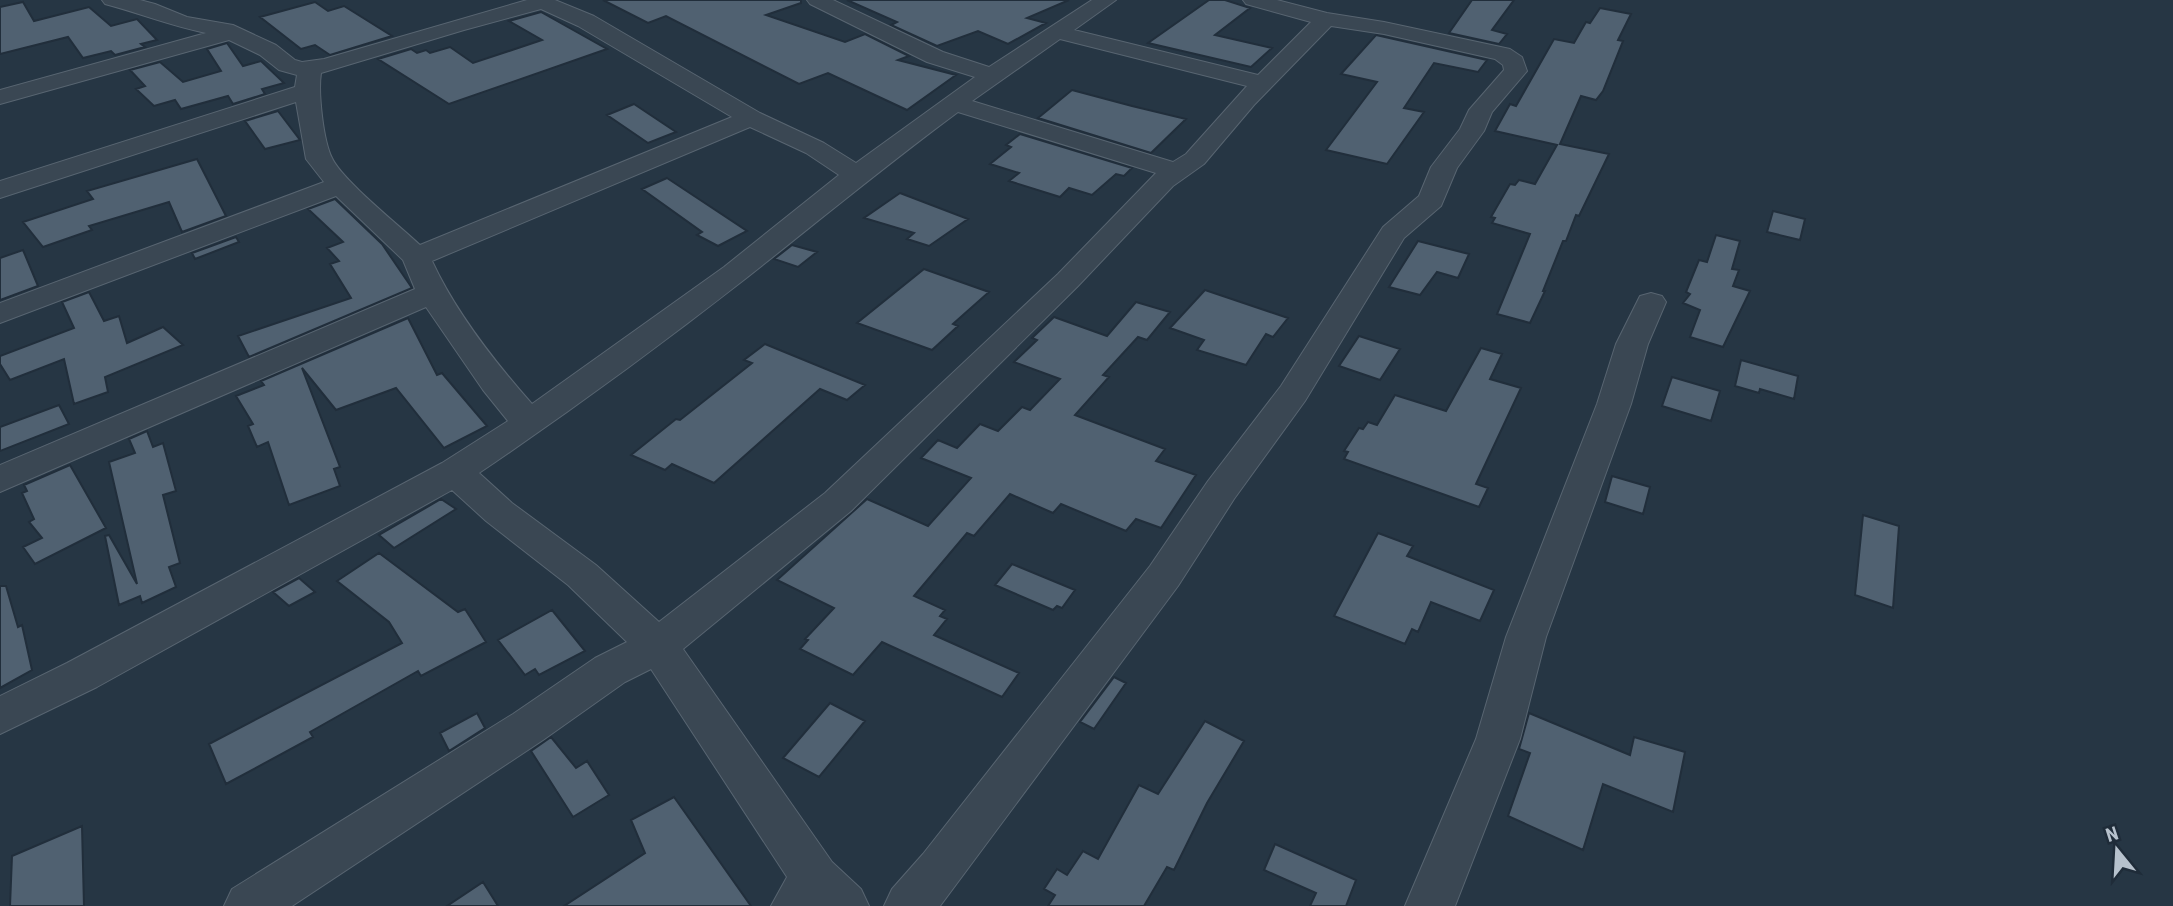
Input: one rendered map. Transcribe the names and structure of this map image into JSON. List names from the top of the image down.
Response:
{
  "north": "top"
}
